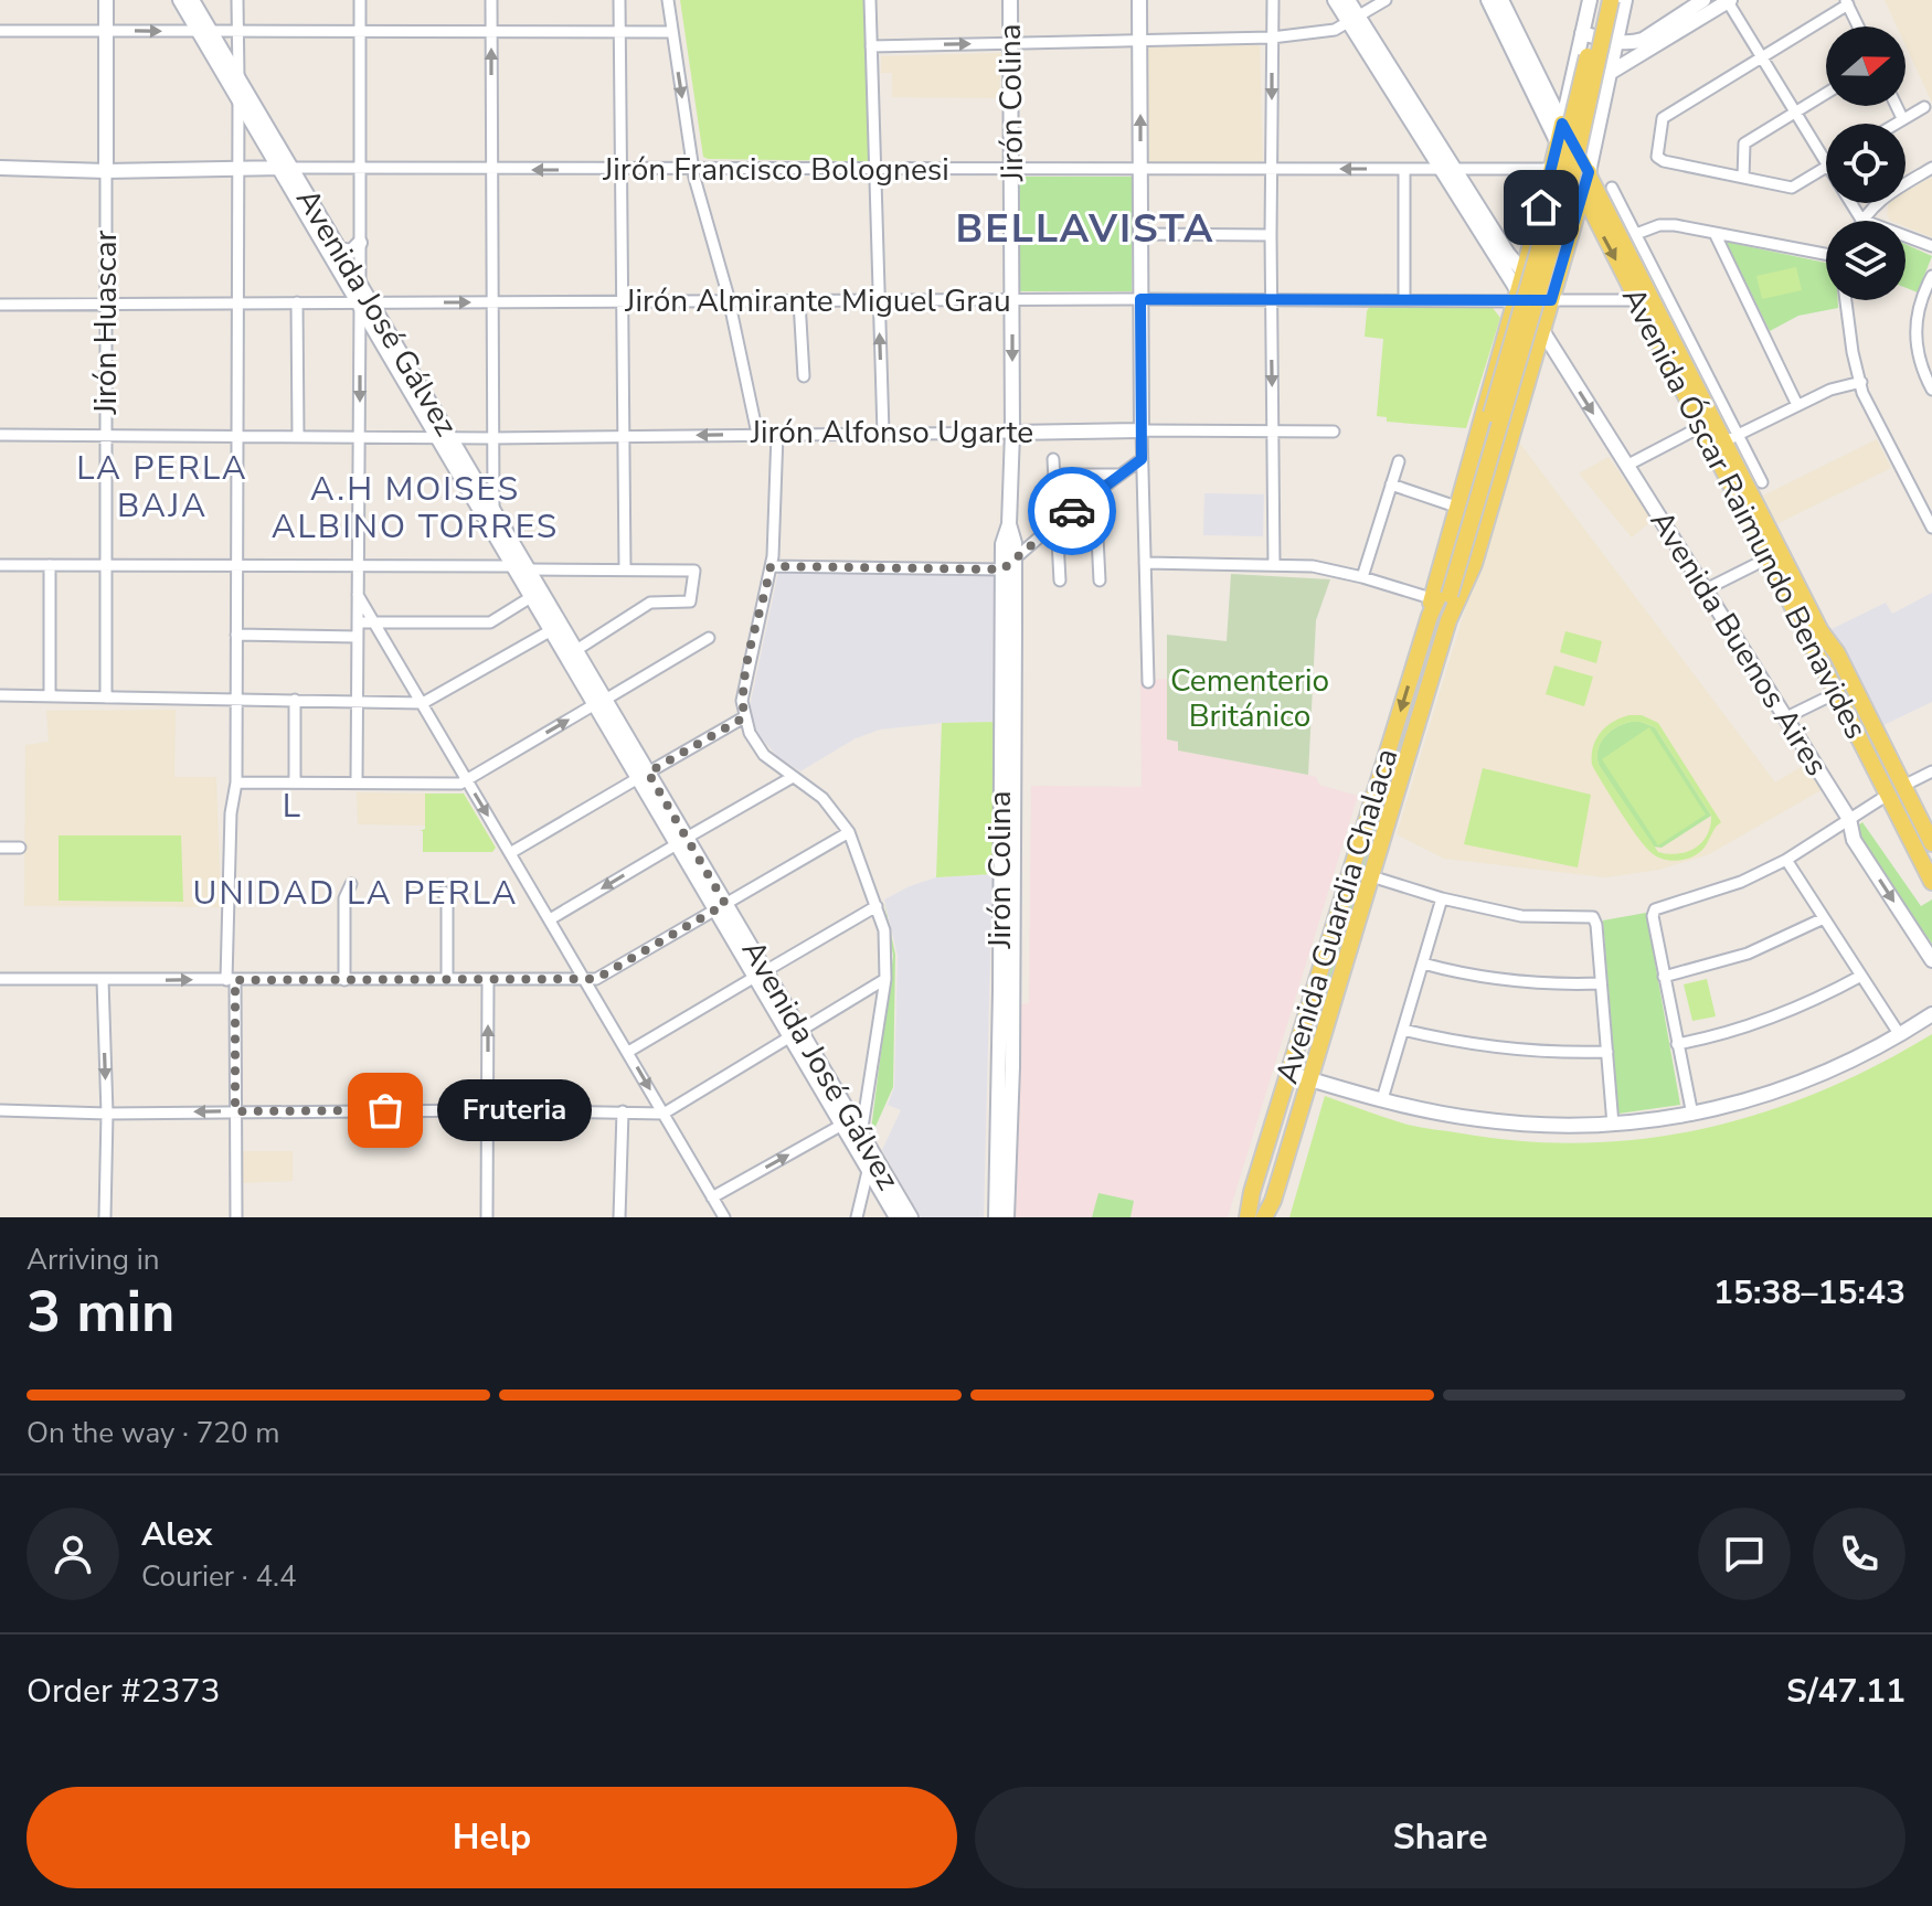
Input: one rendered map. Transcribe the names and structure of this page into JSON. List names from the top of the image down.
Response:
{
  "streets": {
    "main road": [
      "Jirón Colina",
      "Jirón Francisco Bolognesi",
      "Avenida José Gálvez",
      "Jirón Huascar",
      "Jirón Alfonso Ugarte",
      "Avenida Óscar Raimundo Benavides",
      "Avenida Buenos Aires",
      "Avenida Guardia Chalaca"
    ],
    "street": ["Jirón Almirante Miguel Grau"]
  },
  "crossings": [
    ["Jirón Colina", "Jirón Francisco Bolognesi"],
    ["Jirón Colina", "Jirón Almirante Miguel Grau"],
    ["Jirón Colina", "Jirón Alfonso Ugarte"],
    ["Jirón Francisco Bolognesi", "Avenida José Gálvez"],
    ["Jirón Francisco Bolognesi", "Jirón Huascar"],
    ["Jirón Francisco Bolognesi", "Avenida Guardia Chalaca"],
    ["Jirón Almirante Miguel Grau", "Avenida José Gálvez"],
    ["Jirón Almirante Miguel Grau", "Jirón Huascar"],
    ["Jirón Almirante Miguel Grau", "Avenida Óscar Raimundo Benavides"],
    ["Jirón Almirante Miguel Grau", "Avenida Guardia Chalaca"],
    ["Avenida José Gálvez", "Jirón Alfonso Ugarte"],
    ["Jirón Huascar", "Jirón Alfonso Ugarte"],
    ["Avenida Óscar Raimundo Benavides", "Avenida Guardia Chalaca"],
    ["Avenida Buenos Aires", "Avenida Guardia Chalaca"]
  ],
  "one_way": ["Avenida Buenos Aires"],
  "districts": [
    "BELLAVISTA",
    "LA PERLA BAJA",
    "A.H MOISES ALBINO TORRES",
    "L",
    "UNIDAD LA PERLA"
  ],
  "parks": ["Cementerio Británico"],
  "places": ["Fruteria"],
  "north": "right",
  "page": {
    "bubble": "Fruteria",
    "heading": ["3 min", "Arriving in", "15:38–15:43"],
    "panel": [
      "Alex",
      "Courier · 4.4",
      "Order #2373",
      "S/47.11"
    ],
    "bar": "On the way · 720 m",
    "buttons": ["Help", "Share"]
  }
}
